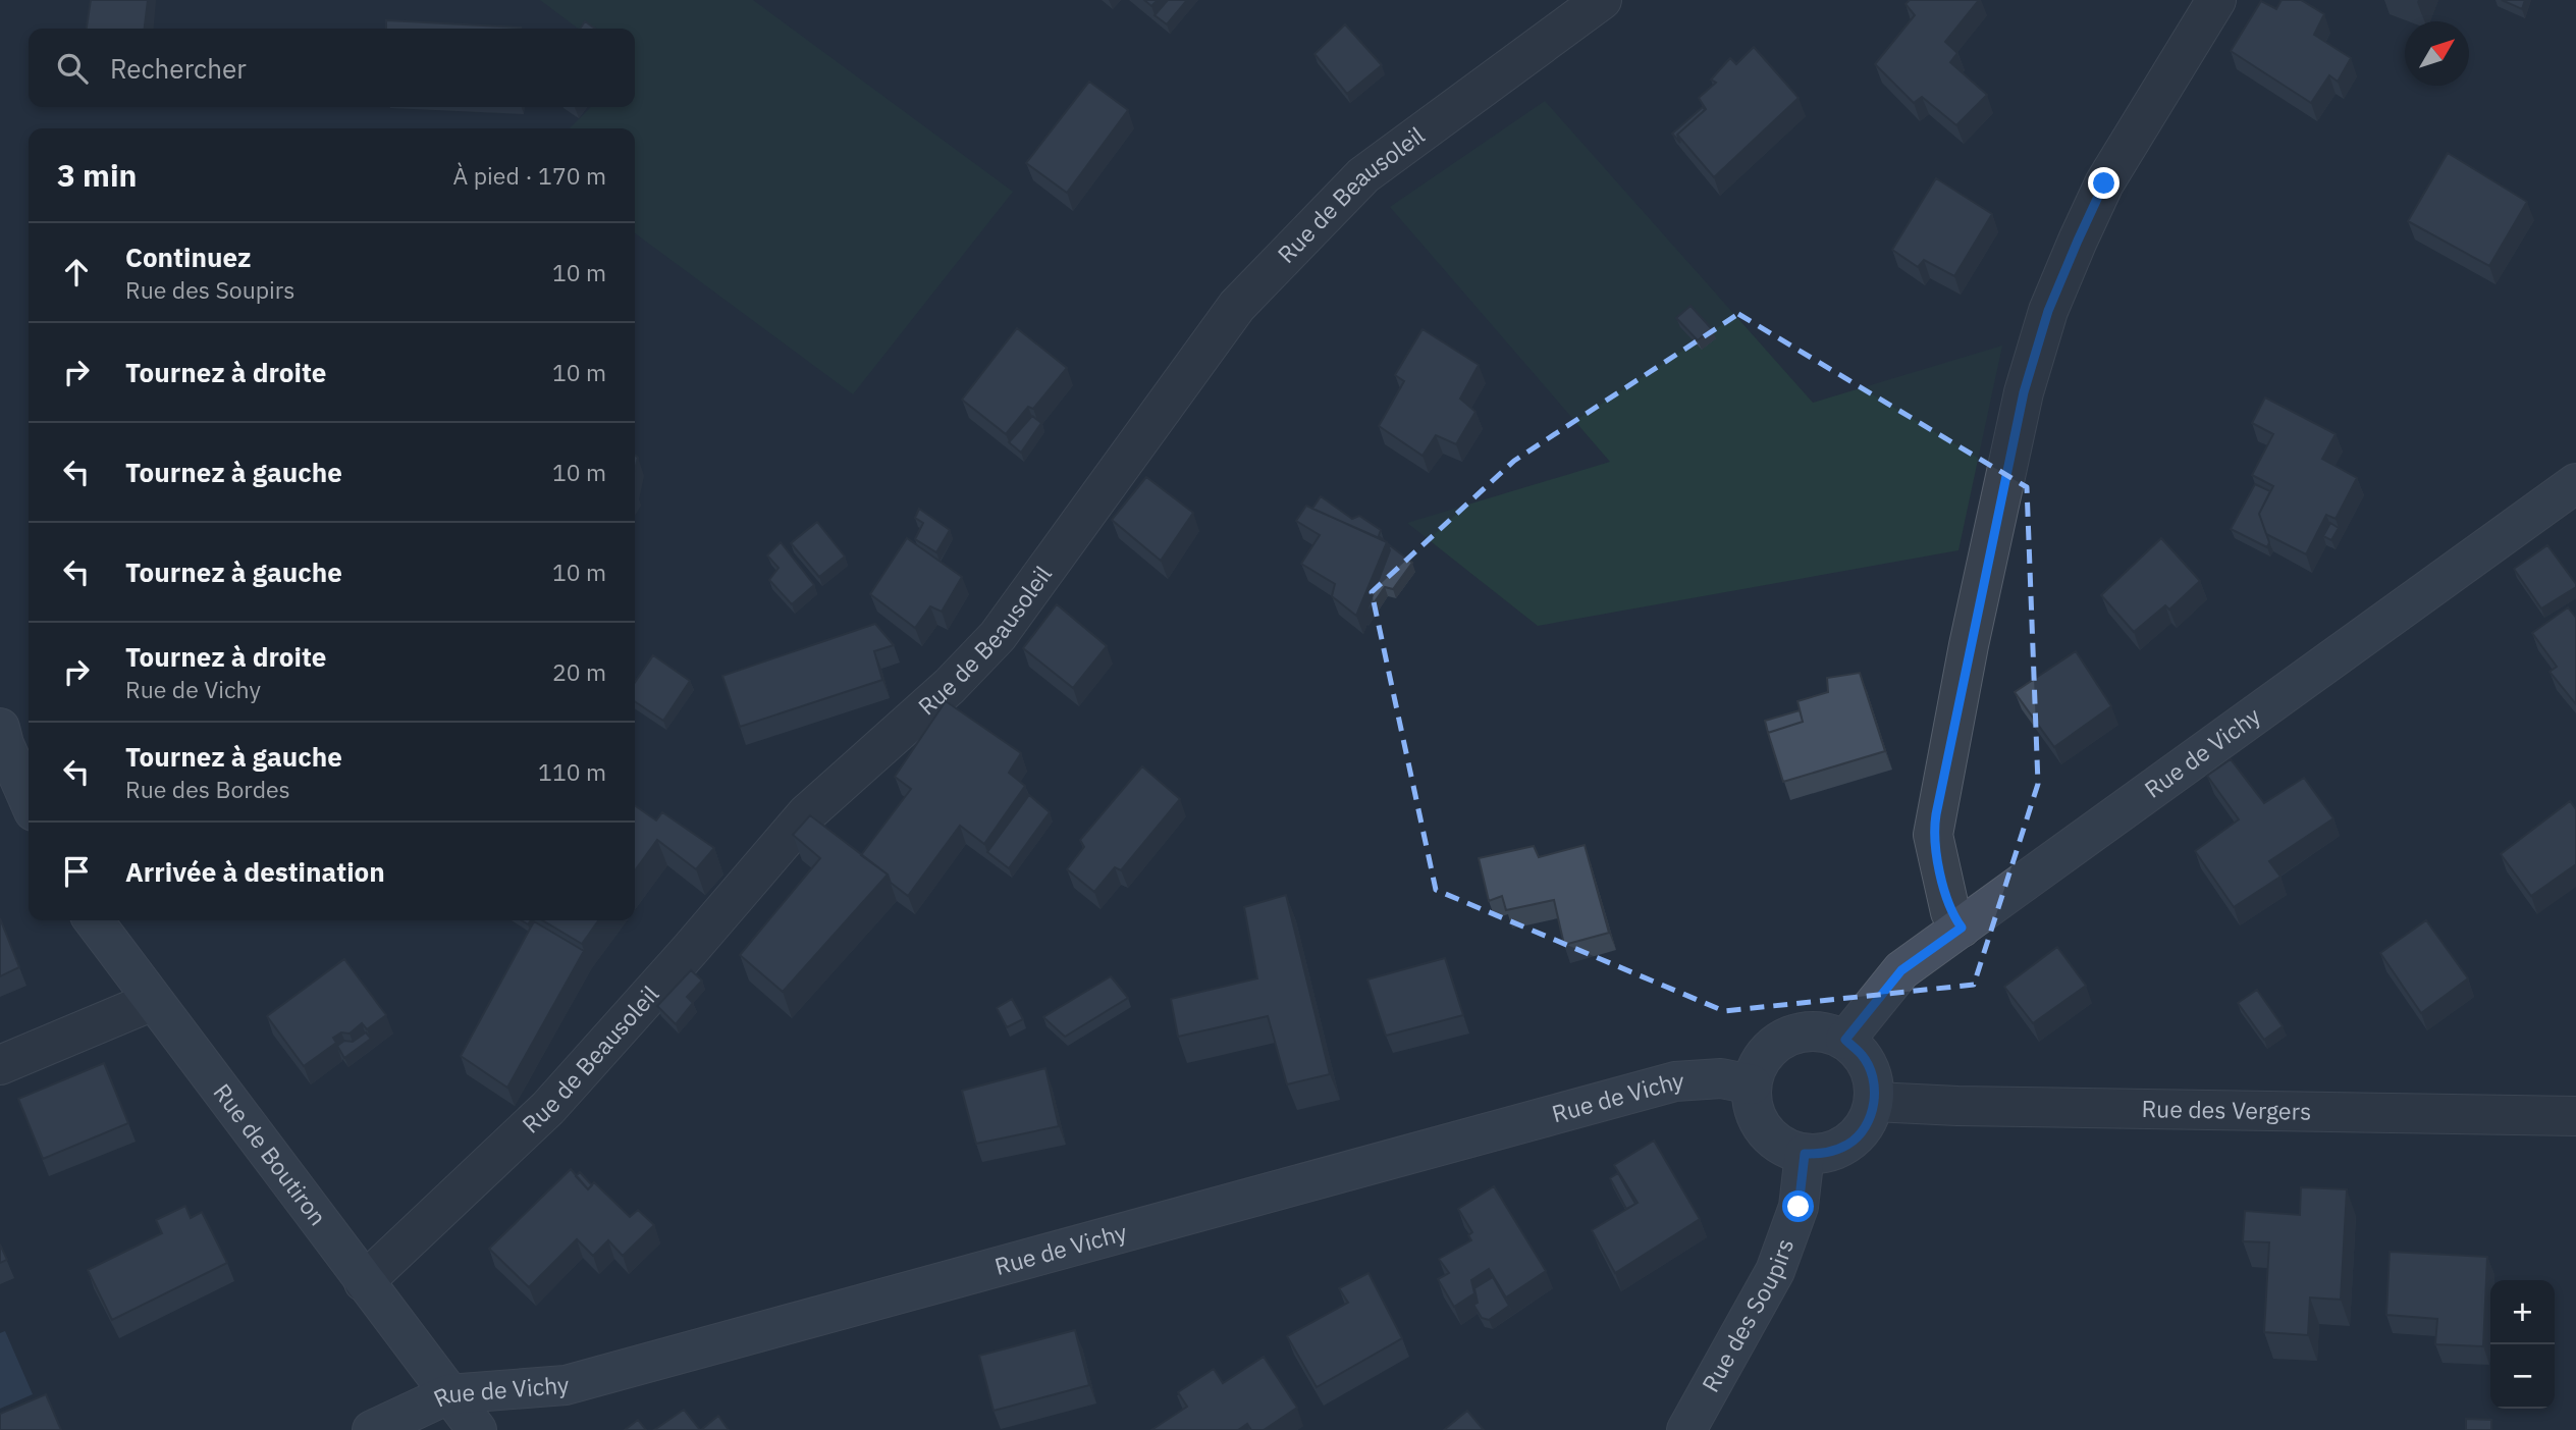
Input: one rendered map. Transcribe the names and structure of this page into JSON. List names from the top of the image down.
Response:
{
  "streets": {
    "street": [
      "Rue de Beausoleil",
      "Rue de Vichy",
      "Rue des Vergers",
      "Rue de Boutiron",
      "Rue des Soupirs"
    ]
  },
  "crossings": [
    ["Rue de Beausoleil", "Rue de Boutiron"],
    ["Rue de Vichy", "Rue des Vergers"],
    ["Rue de Vichy", "Rue de Boutiron"],
    ["Rue de Vichy", "Rue des Soupirs"],
    ["Rue des Vergers", "Rue des Soupirs"]
  ],
  "north": "top right",
  "page": {
    "search": "Rechercher",
    "heading": ["3 min", "À pied · 170 m"],
    "list": [
      ["Continuez", "Rue des Soupirs", "10 m"],
      ["Tournez à droite", "10 m"],
      ["Tournez à gauche", "10 m"],
      ["Tournez à gauche", "10 m"],
      ["Tournez à droite", "Rue de Vichy", "20 m"],
      ["Tournez à gauche", "Rue des Bordes", "110 m"],
      "Arrivée à destination"
    ],
    "map_buttons": ["+", "−"]
  }
}
